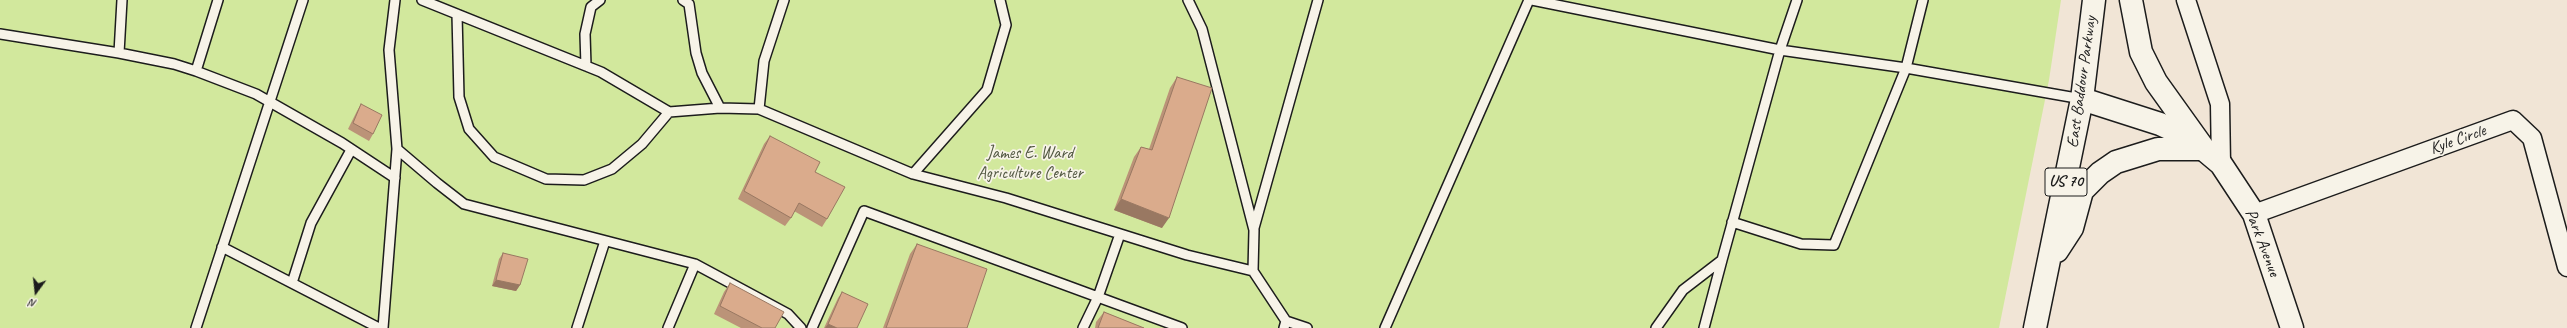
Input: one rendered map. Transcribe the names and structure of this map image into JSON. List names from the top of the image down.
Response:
{
  "streets": {
    "main road": ["East Baddour Parkway", "US 70", "Park Avenue"],
    "street": ["Kyle Circle"]
  },
  "crossings": [
    ["East Baddour Parkway", "Park Avenue"],
    ["Kyle Circle", "Park Avenue"]
  ],
  "parks": ["James E. Ward Agriculture Center"],
  "north": "bottom"
}
